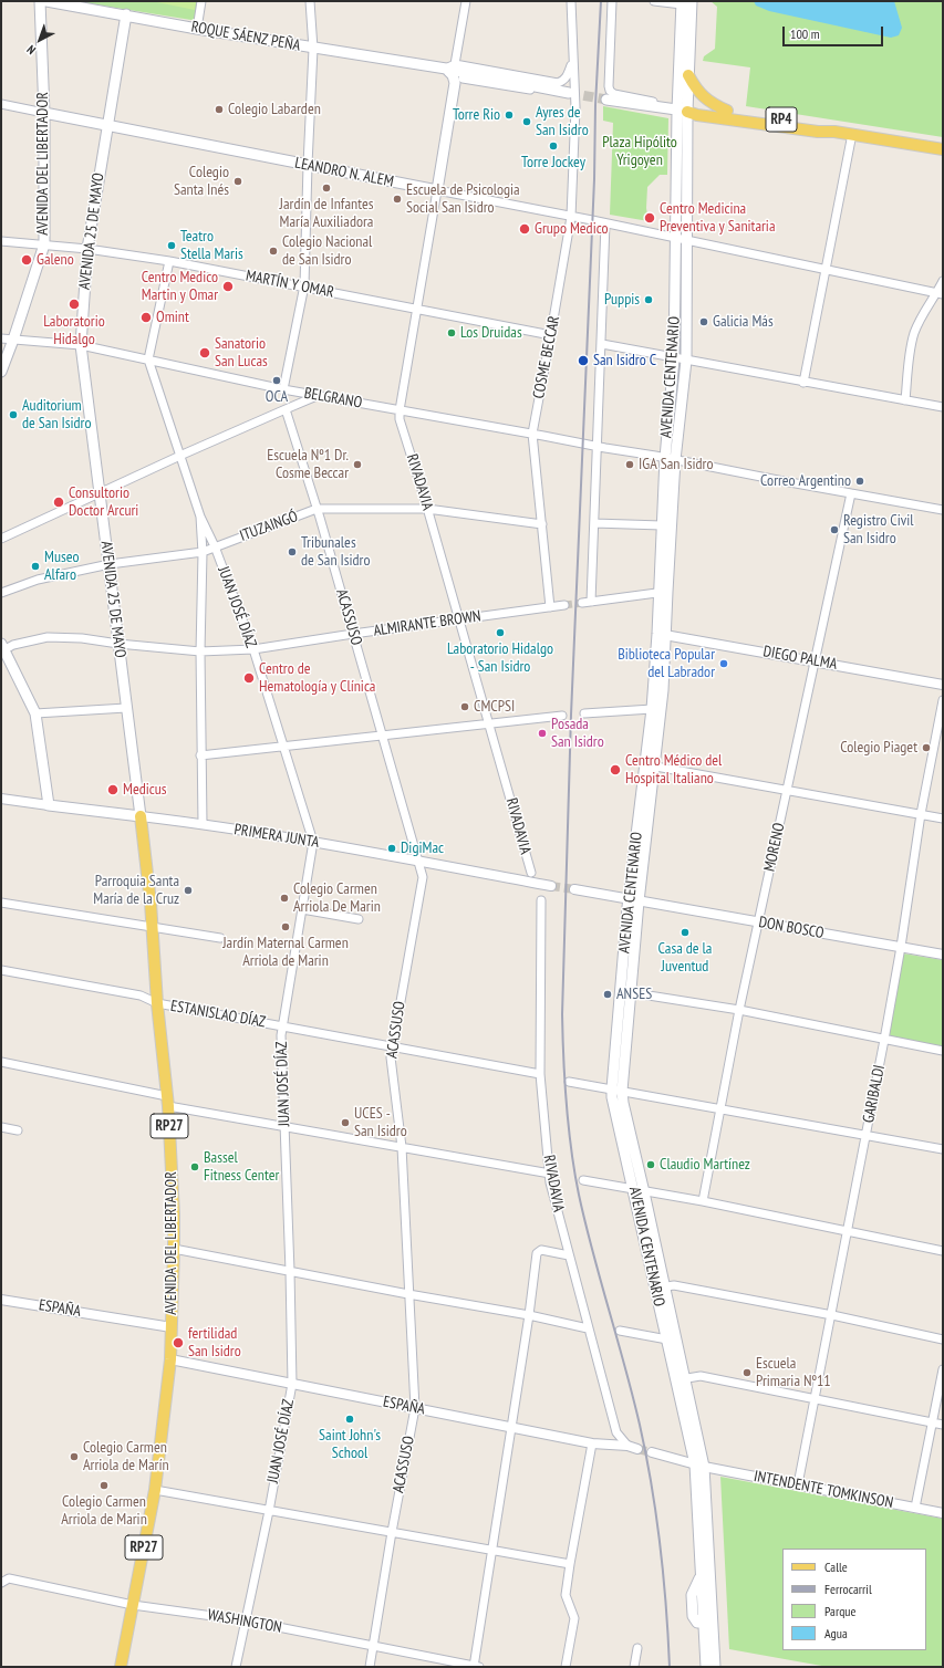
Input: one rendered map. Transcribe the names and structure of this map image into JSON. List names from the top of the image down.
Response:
{
  "streets": {
    "main road": [
      "ROQUE SÁENZ PEÑA",
      "RP4",
      "AVENIDA DEL LIBERTADOR",
      "LEANDRO N. ALEM",
      "AVENIDA 25 DE MAYO",
      "AVENIDA CENTENARIO",
      "RIVADAVIA",
      "PRIMERA JUNTA",
      "RP27"
    ],
    "street": [
      "MARTÍN Y OMAR",
      "COSME BECCAR",
      "BELGRANO",
      "ITUZAINGÓ",
      "JUAN JOSÉ DÍAZ",
      "ACASSUSO",
      "ALMIRANTE BROWN",
      "DIEGO PALMA",
      "MORENO",
      "DON BOSCO",
      "ESTANISLAO DÍAZ",
      "GARIBALDI",
      "ESPAÑA",
      "INTENDENTE TOMKINSON",
      "WASHINGTON"
    ]
  },
  "crossings": [
    ["ROQUE SÁENZ PEÑA", "AVENIDA 25 DE MAYO"],
    ["ROQUE SÁENZ PEÑA", "COSME BECCAR"],
    ["RP4", "AVENIDA CENTENARIO"],
    ["AVENIDA DEL LIBERTADOR", "LEANDRO N. ALEM"],
    ["AVENIDA DEL LIBERTADOR", "AVENIDA 25 DE MAYO"],
    ["AVENIDA DEL LIBERTADOR", "MARTÍN Y OMAR"],
    ["AVENIDA DEL LIBERTADOR", "BELGRANO"],
    ["AVENIDA DEL LIBERTADOR", "PRIMERA JUNTA"],
    ["AVENIDA DEL LIBERTADOR", "ESTANISLAO DÍAZ"],
    ["AVENIDA DEL LIBERTADOR", "ESPAÑA"],
    ["AVENIDA DEL LIBERTADOR", "WASHINGTON"],
    ["LEANDRO N. ALEM", "AVENIDA 25 DE MAYO"],
    ["LEANDRO N. ALEM", "COSME BECCAR"],
    ["LEANDRO N. ALEM", "AVENIDA CENTENARIO"],
    ["LEANDRO N. ALEM", "RIVADAVIA"],
    ["AVENIDA 25 DE MAYO", "MARTÍN Y OMAR"],
    ["AVENIDA 25 DE MAYO", "BELGRANO"],
    ["AVENIDA 25 DE MAYO", "ITUZAINGÓ"],
    ["AVENIDA 25 DE MAYO", "ALMIRANTE BROWN"],
    ["AVENIDA 25 DE MAYO", "PRIMERA JUNTA"],
    ["MARTÍN Y OMAR", "COSME BECCAR"],
    ["MARTÍN Y OMAR", "RIVADAVIA"],
    ["COSME BECCAR", "BELGRANO"],
    ["COSME BECCAR", "ITUZAINGÓ"],
    ["COSME BECCAR", "ALMIRANTE BROWN"],
    ["AVENIDA CENTENARIO", "BELGRANO"],
    ["AVENIDA CENTENARIO", "DIEGO PALMA"],
    ["AVENIDA CENTENARIO", "DON BOSCO"],
    ["AVENIDA CENTENARIO", "INTENDENTE TOMKINSON"],
    ["BELGRANO", "RIVADAVIA"],
    ["BELGRANO", "MORENO"],
    ["RIVADAVIA", "ITUZAINGÓ"],
    ["RIVADAVIA", "ALMIRANTE BROWN"],
    ["RIVADAVIA", "ESTANISLAO DÍAZ"],
    ["RIVADAVIA", "ESPAÑA"],
    ["ITUZAINGÓ", "JUAN JOSÉ DÍAZ"],
    ["ITUZAINGÓ", "ACASSUSO"],
    ["JUAN JOSÉ DÍAZ", "ALMIRANTE BROWN"],
    ["JUAN JOSÉ DÍAZ", "PRIMERA JUNTA"],
    ["JUAN JOSÉ DÍAZ", "ESTANISLAO DÍAZ"],
    ["JUAN JOSÉ DÍAZ", "ESPAÑA"],
    ["JUAN JOSÉ DÍAZ", "WASHINGTON"],
    ["ACASSUSO", "ALMIRANTE BROWN"],
    ["ACASSUSO", "PRIMERA JUNTA"],
    ["ACASSUSO", "ESTANISLAO DÍAZ"],
    ["ACASSUSO", "ESPAÑA"],
    ["ACASSUSO", "WASHINGTON"],
    ["DIEGO PALMA", "MORENO"],
    ["MORENO", "DON BOSCO"],
    ["DON BOSCO", "GARIBALDI"],
    ["GARIBALDI", "INTENDENTE TOMKINSON"]
  ],
  "parks": ["Plaza Hipólito Yrigoyen"],
  "places": [
    "Colegio Labarden",
    "Torre Rio",
    "Ayres de San Isidro",
    "Torre Jockey",
    "Colegio Santa Inés",
    "Jardín de Infantes María Auxiliadora",
    "Escuela de Psicologia Social San Isidro",
    "Centro Medicina Preventiva y Sanitaria",
    "Grupo Medico",
    "Teatro Stella Maris",
    "Colegio Nacional de San Isidro",
    "Galeno",
    "Centro Medico Martin y Omar",
    "Puppis",
    "Laboratorio Hidalgo",
    "Omint",
    "Galicia Más",
    "Los Druidas",
    "Sanatorio San Lucas",
    "San Isidro C",
    "OCA",
    "Auditorium de San Isidro",
    "Escuela Nº1 Dr. Cosme Beccar",
    "IGA San Isidro",
    "Correo Argentino",
    "Consultorio Doctor Arcuri",
    "Registro Civil San Isidro",
    "Tribunales de San Isidro",
    "Museo Alfaro",
    "Laboratorio Hidalgo - San Isidro",
    "Biblioteca Popular del Labrador",
    "Centro de Hematología y Clínica",
    "CMCPSI",
    "Posada San Isidro",
    "Colegio Piaget",
    "Centro Médico del Hospital Italiano",
    "Medicus",
    "DigiMac",
    "Parroquia Santa María de la Cruz",
    "Colegio Carmen Arriola De Marin",
    "Jardín Maternal Carmen Arriola de Marin",
    "Casa de la Juventud",
    "ANSES",
    "UCES - San Isidro",
    "Claudio Martínez",
    "Bassel Fitness Center",
    "fertilidad San Isidro",
    "Escuela Primaria Nº11",
    "Saint John's School",
    "Colegio Carmen Arriola de Marín",
    "Colegio Carmen Arriola de Marin"
  ],
  "legend": [
    "Calle",
    "Ferrocarril",
    "Parque",
    "Agua"
  ],
  "scale_bar": "100 m",
  "north": "bottom left"
}
